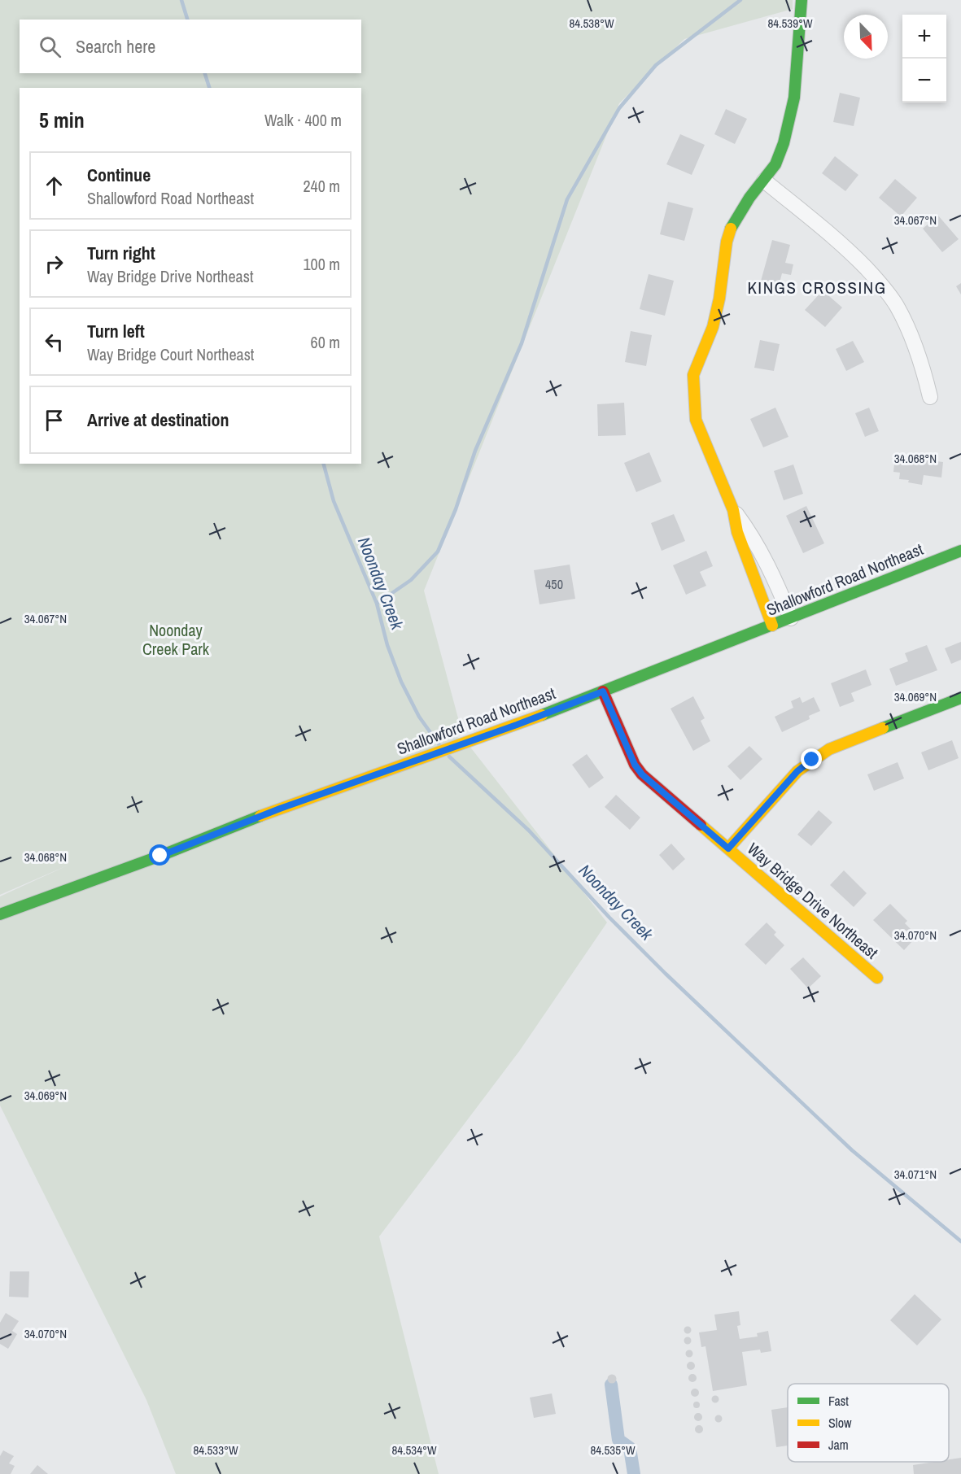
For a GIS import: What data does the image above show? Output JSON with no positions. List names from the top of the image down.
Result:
{
  "streets": {
    "street": ["Shallowford Road Northeast", "Way Bridge Drive Northeast"]
  },
  "crossings": [
    ["Shallowford Road Northeast", "Way Bridge Drive Northeast"]
  ],
  "districts": ["KINGS CROSSING"],
  "water": ["Noonday Creek"],
  "parks": ["Noonday Creek Park"],
  "house_numbers": ["450"],
  "legend": ["Fast", "Slow", "Jam"],
  "north": "bottom right",
  "page": {
    "map_buttons": ["+", "−"],
    "search": "Search here",
    "heading": ["5 min", "Walk · 400 m"],
    "list": [
      ["Continue", "Shallowford Road Northeast", "240 m"],
      ["Turn right", "Way Bridge Drive Northeast", "100 m"],
      ["Turn left", "Way Bridge Court Northeast", "60 m"],
      "Arrive at destination"
    ]
  },
  "coordinates": [
    "84.538°W",
    "84.539°W",
    "34.067°N",
    "34.068°N",
    "34.069°N",
    "34.070°N",
    "34.071°N",
    "84.533°W",
    "84.534°W",
    "84.535°W"
  ]
}
